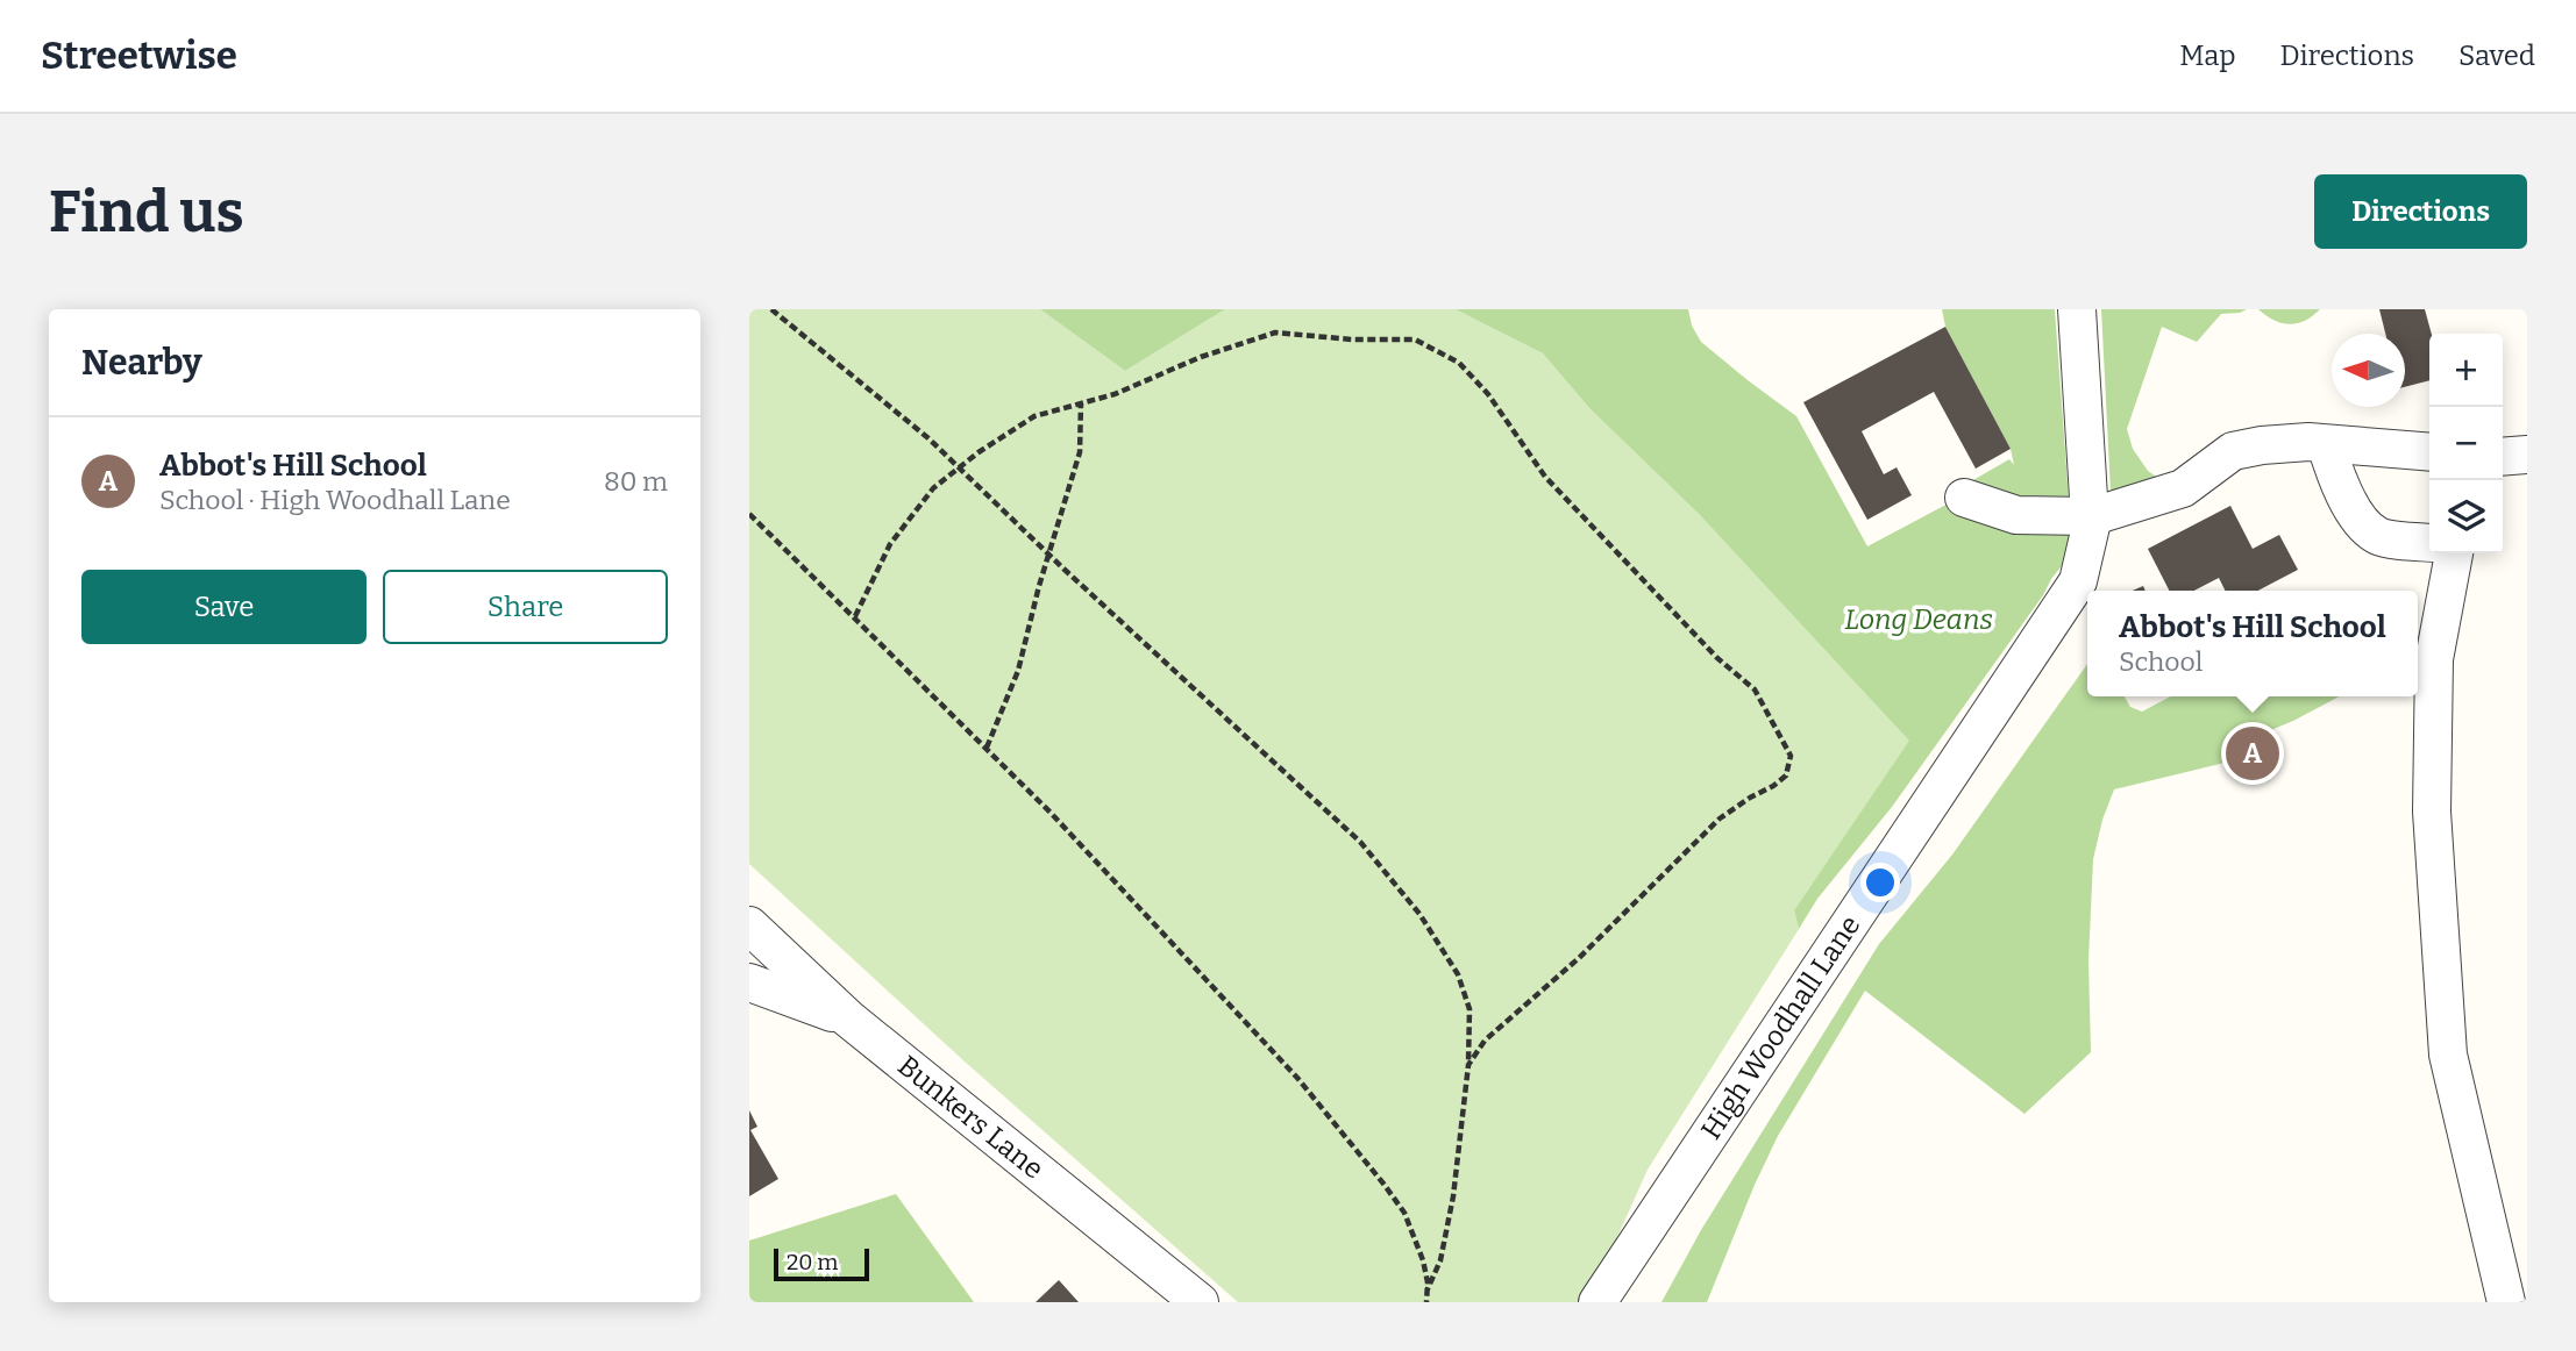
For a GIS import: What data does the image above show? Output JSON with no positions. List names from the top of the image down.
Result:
{
  "streets": {
    "street": ["High Woodhall Lane", "Bunkers Lane"]
  },
  "parks": ["Long Deans"],
  "scale_bar": "20 m",
  "north": "left",
  "page": {
    "header": "Streetwise",
    "nav": ["Map", "Directions", "Saved"],
    "buttons": [
      "Directions",
      ["Save", "Share"]
    ],
    "title": "Find us",
    "heading": "Nearby",
    "map_buttons": ["+", "−"],
    "list": [
      {
        "mark": "A",
        "name": "Abbot's Hill School",
        "note": "School · High Woodhall Lane",
        "value": "80 m"
      }
    ],
    "popup": ["Abbot's Hill School", "School"],
    "pins": "A",
    "scale": "20 m"
  }
}
